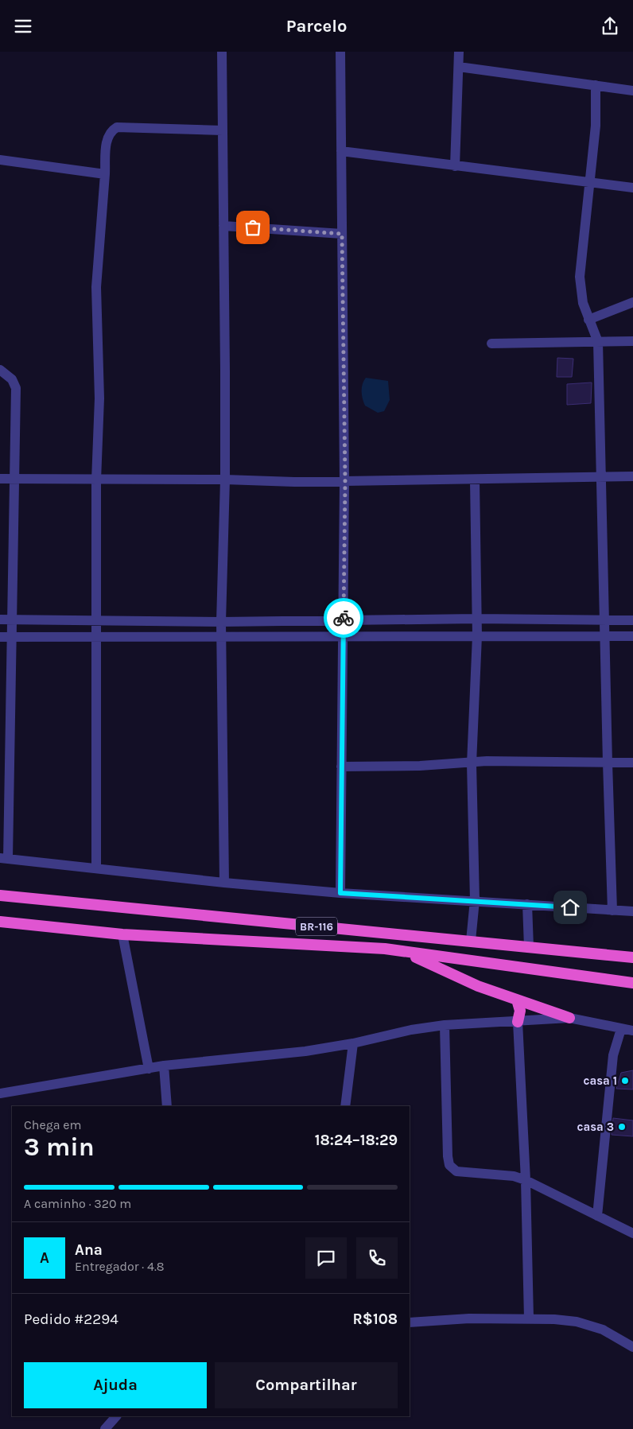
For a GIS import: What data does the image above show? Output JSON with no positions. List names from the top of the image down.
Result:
{
  "streets": {
    "highway": ["BR-116"]
  },
  "places": ["casa 1", "casa 3"],
  "page": {
    "header": "Parcelo",
    "heading": ["3 min", "Chega em", "18:24–18:29"],
    "panel": [
      "Ana",
      "Entregador · 4.8",
      "Pedido #2294",
      "R$108"
    ],
    "bar": "A caminho · 320 m",
    "round": "A",
    "buttons": ["Ajuda", "Compartilhar"]
  }
}
